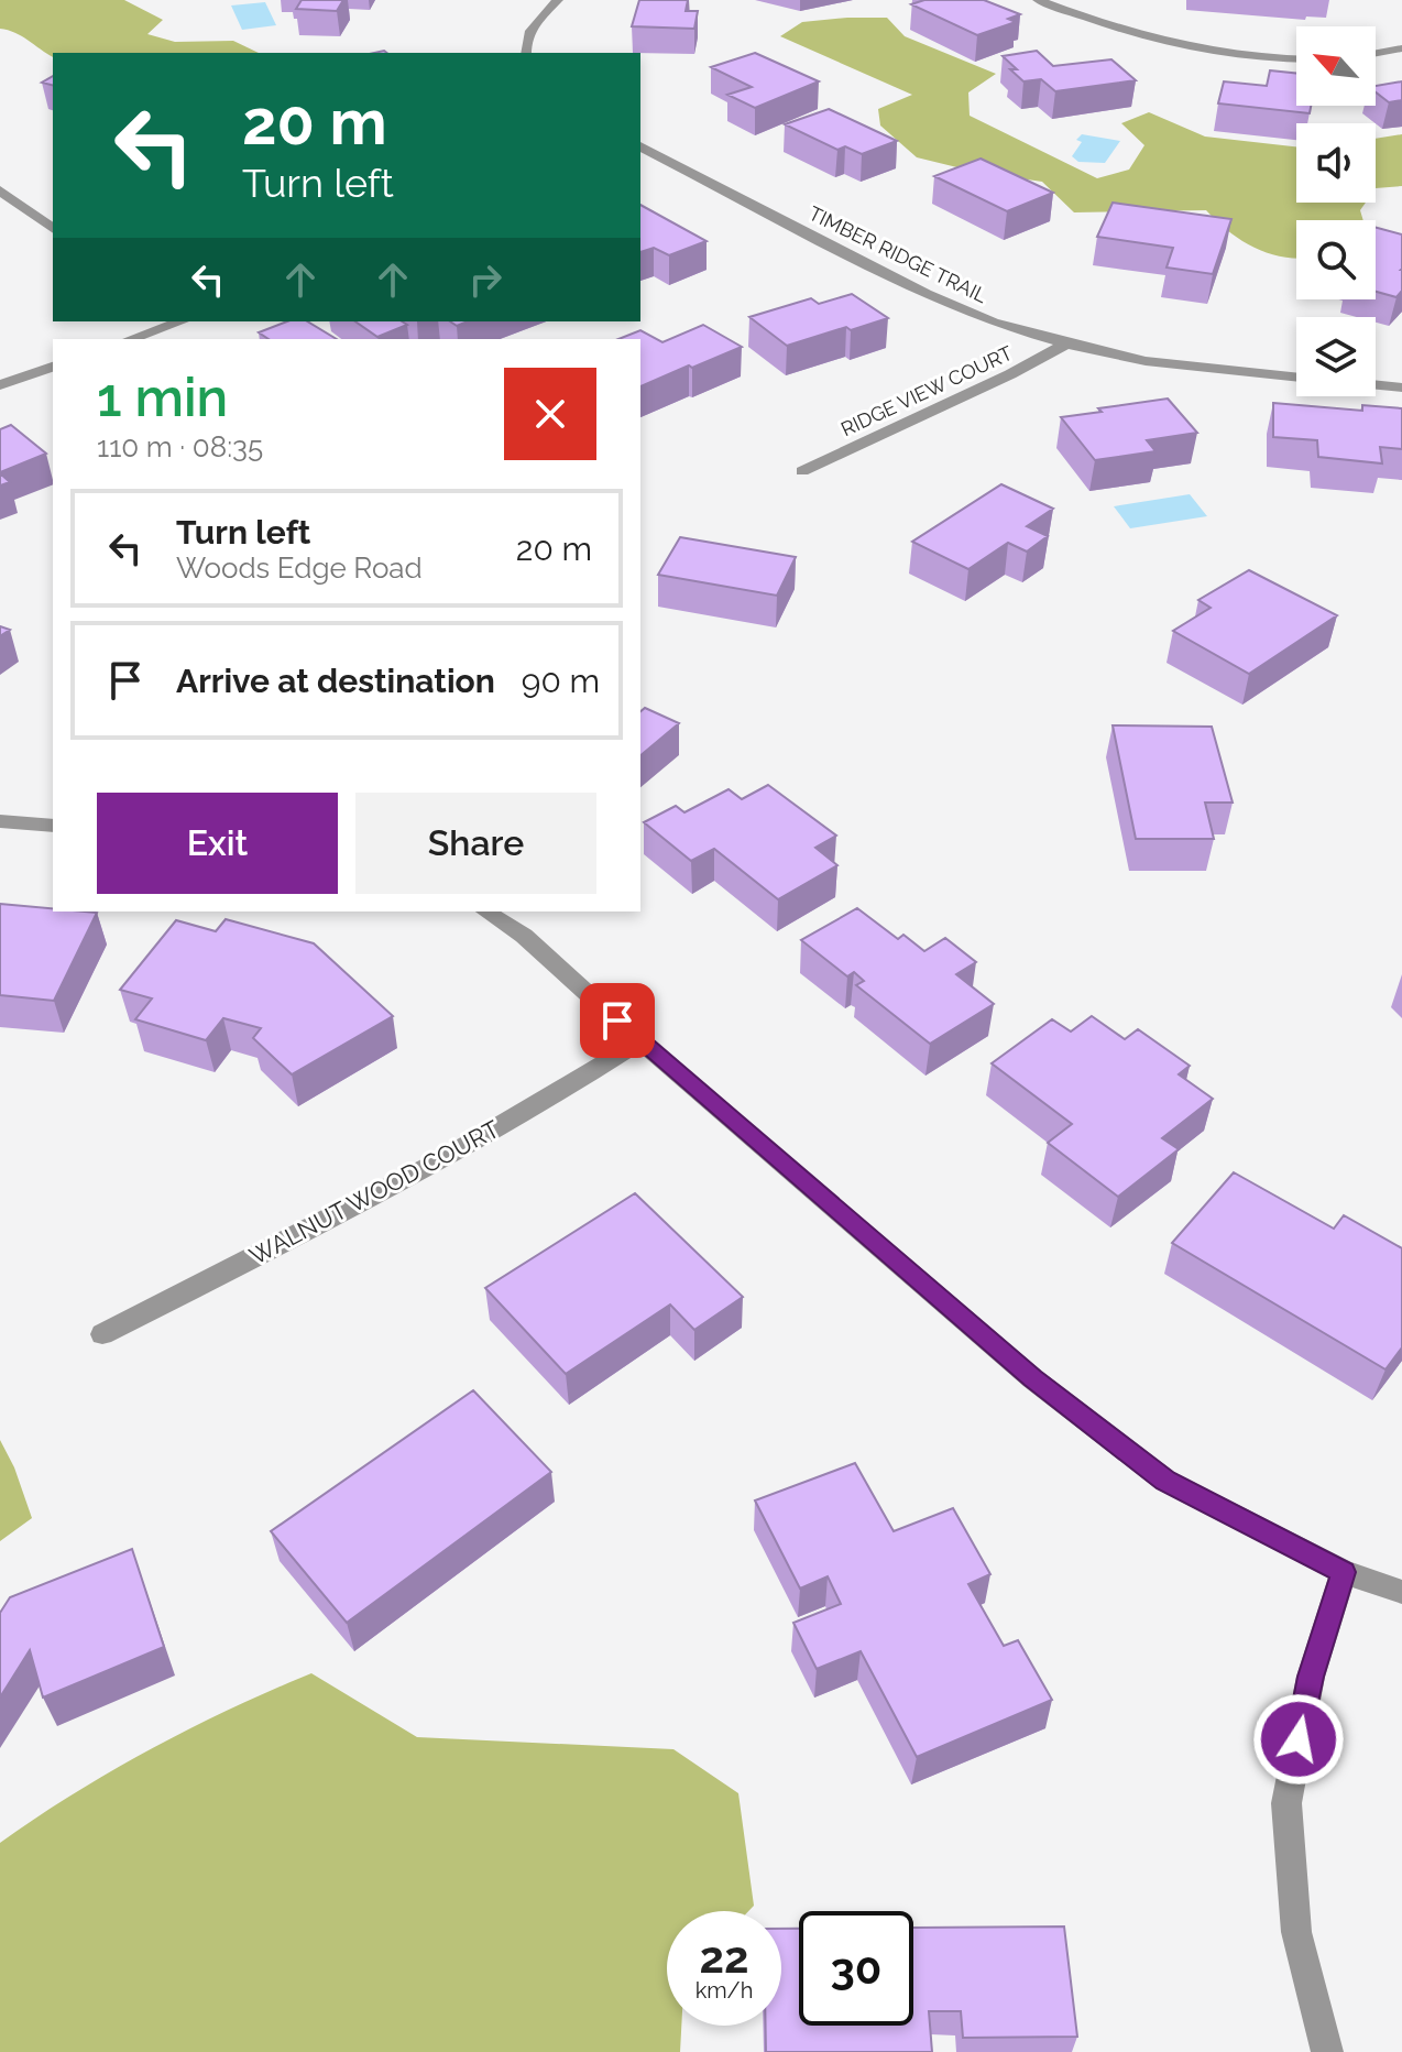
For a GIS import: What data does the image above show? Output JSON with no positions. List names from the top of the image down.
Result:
{
  "streets": {
    "street": ["TIMBER RIDGE TRAIL", "RIDGE VIEW COURT", "WALNUT WOOD COURT"]
  },
  "crossings": [
    ["TIMBER RIDGE TRAIL", "RIDGE VIEW COURT"]
  ],
  "north": "top left",
  "page": {
    "turn": ["20 m", "Turn left"],
    "heading": ["1 min", "110 m · 08:35"],
    "list": [
      {
        "name": "Turn left",
        "note": "Woods Edge Road",
        "value": "20 m"
      },
      {
        "name": "Arrive at destination",
        "value": "90 m"
      }
    ],
    "buttons": ["Exit", "Share"],
    "speed": "22 km/h",
    "limit": "30"
  }
}
